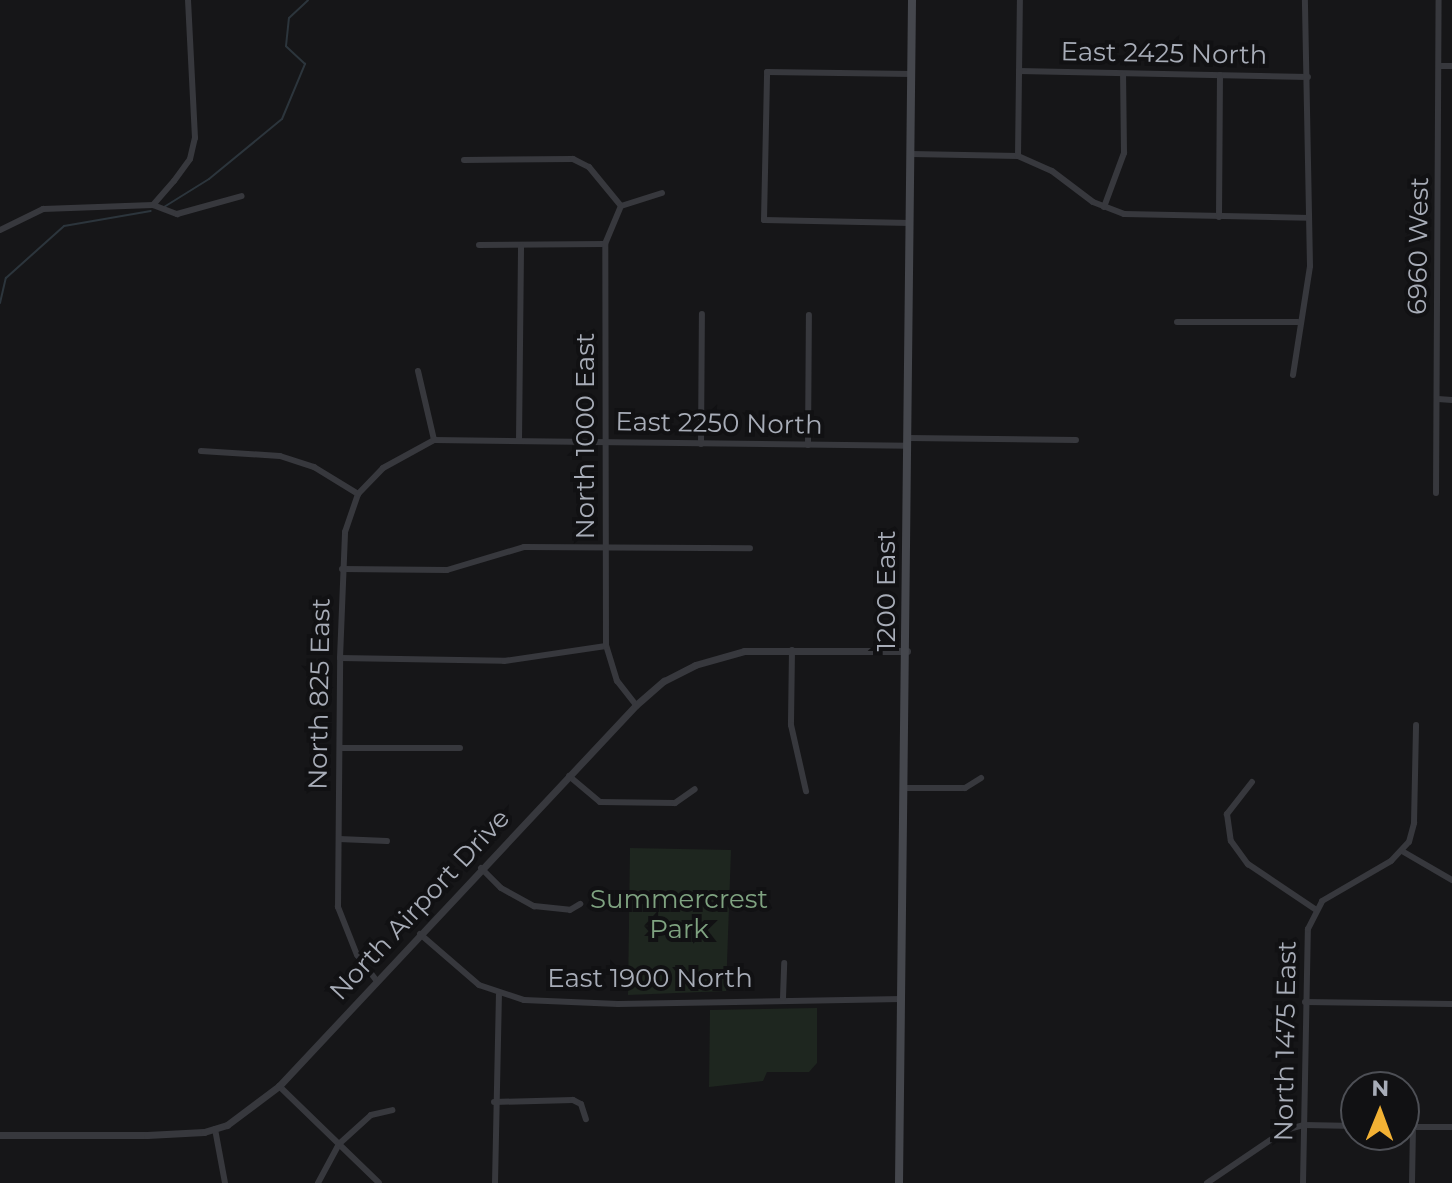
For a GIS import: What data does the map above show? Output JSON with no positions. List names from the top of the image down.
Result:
{
  "streets": {
    "main road": ["1200 East"],
    "street": [
      "East 2425 North",
      "6960 West",
      "East 2250 North",
      "North 1000 East",
      "North 825 East",
      "North Airport Drive",
      "East 1900 North",
      "North 1475 East"
    ]
  },
  "crossings": [
    ["East 2250 North", "North 1000 East"],
    ["East 2250 North", "1200 East"],
    ["East 2250 North", "North 825 East"],
    ["North 1000 East", "North Airport Drive"],
    ["1200 East", "North Airport Drive"],
    ["1200 East", "East 1900 North"],
    ["North 825 East", "North Airport Drive"],
    ["North Airport Drive", "East 1900 North"]
  ],
  "parks": ["Summercrest Park"],
  "north": "top"
}
